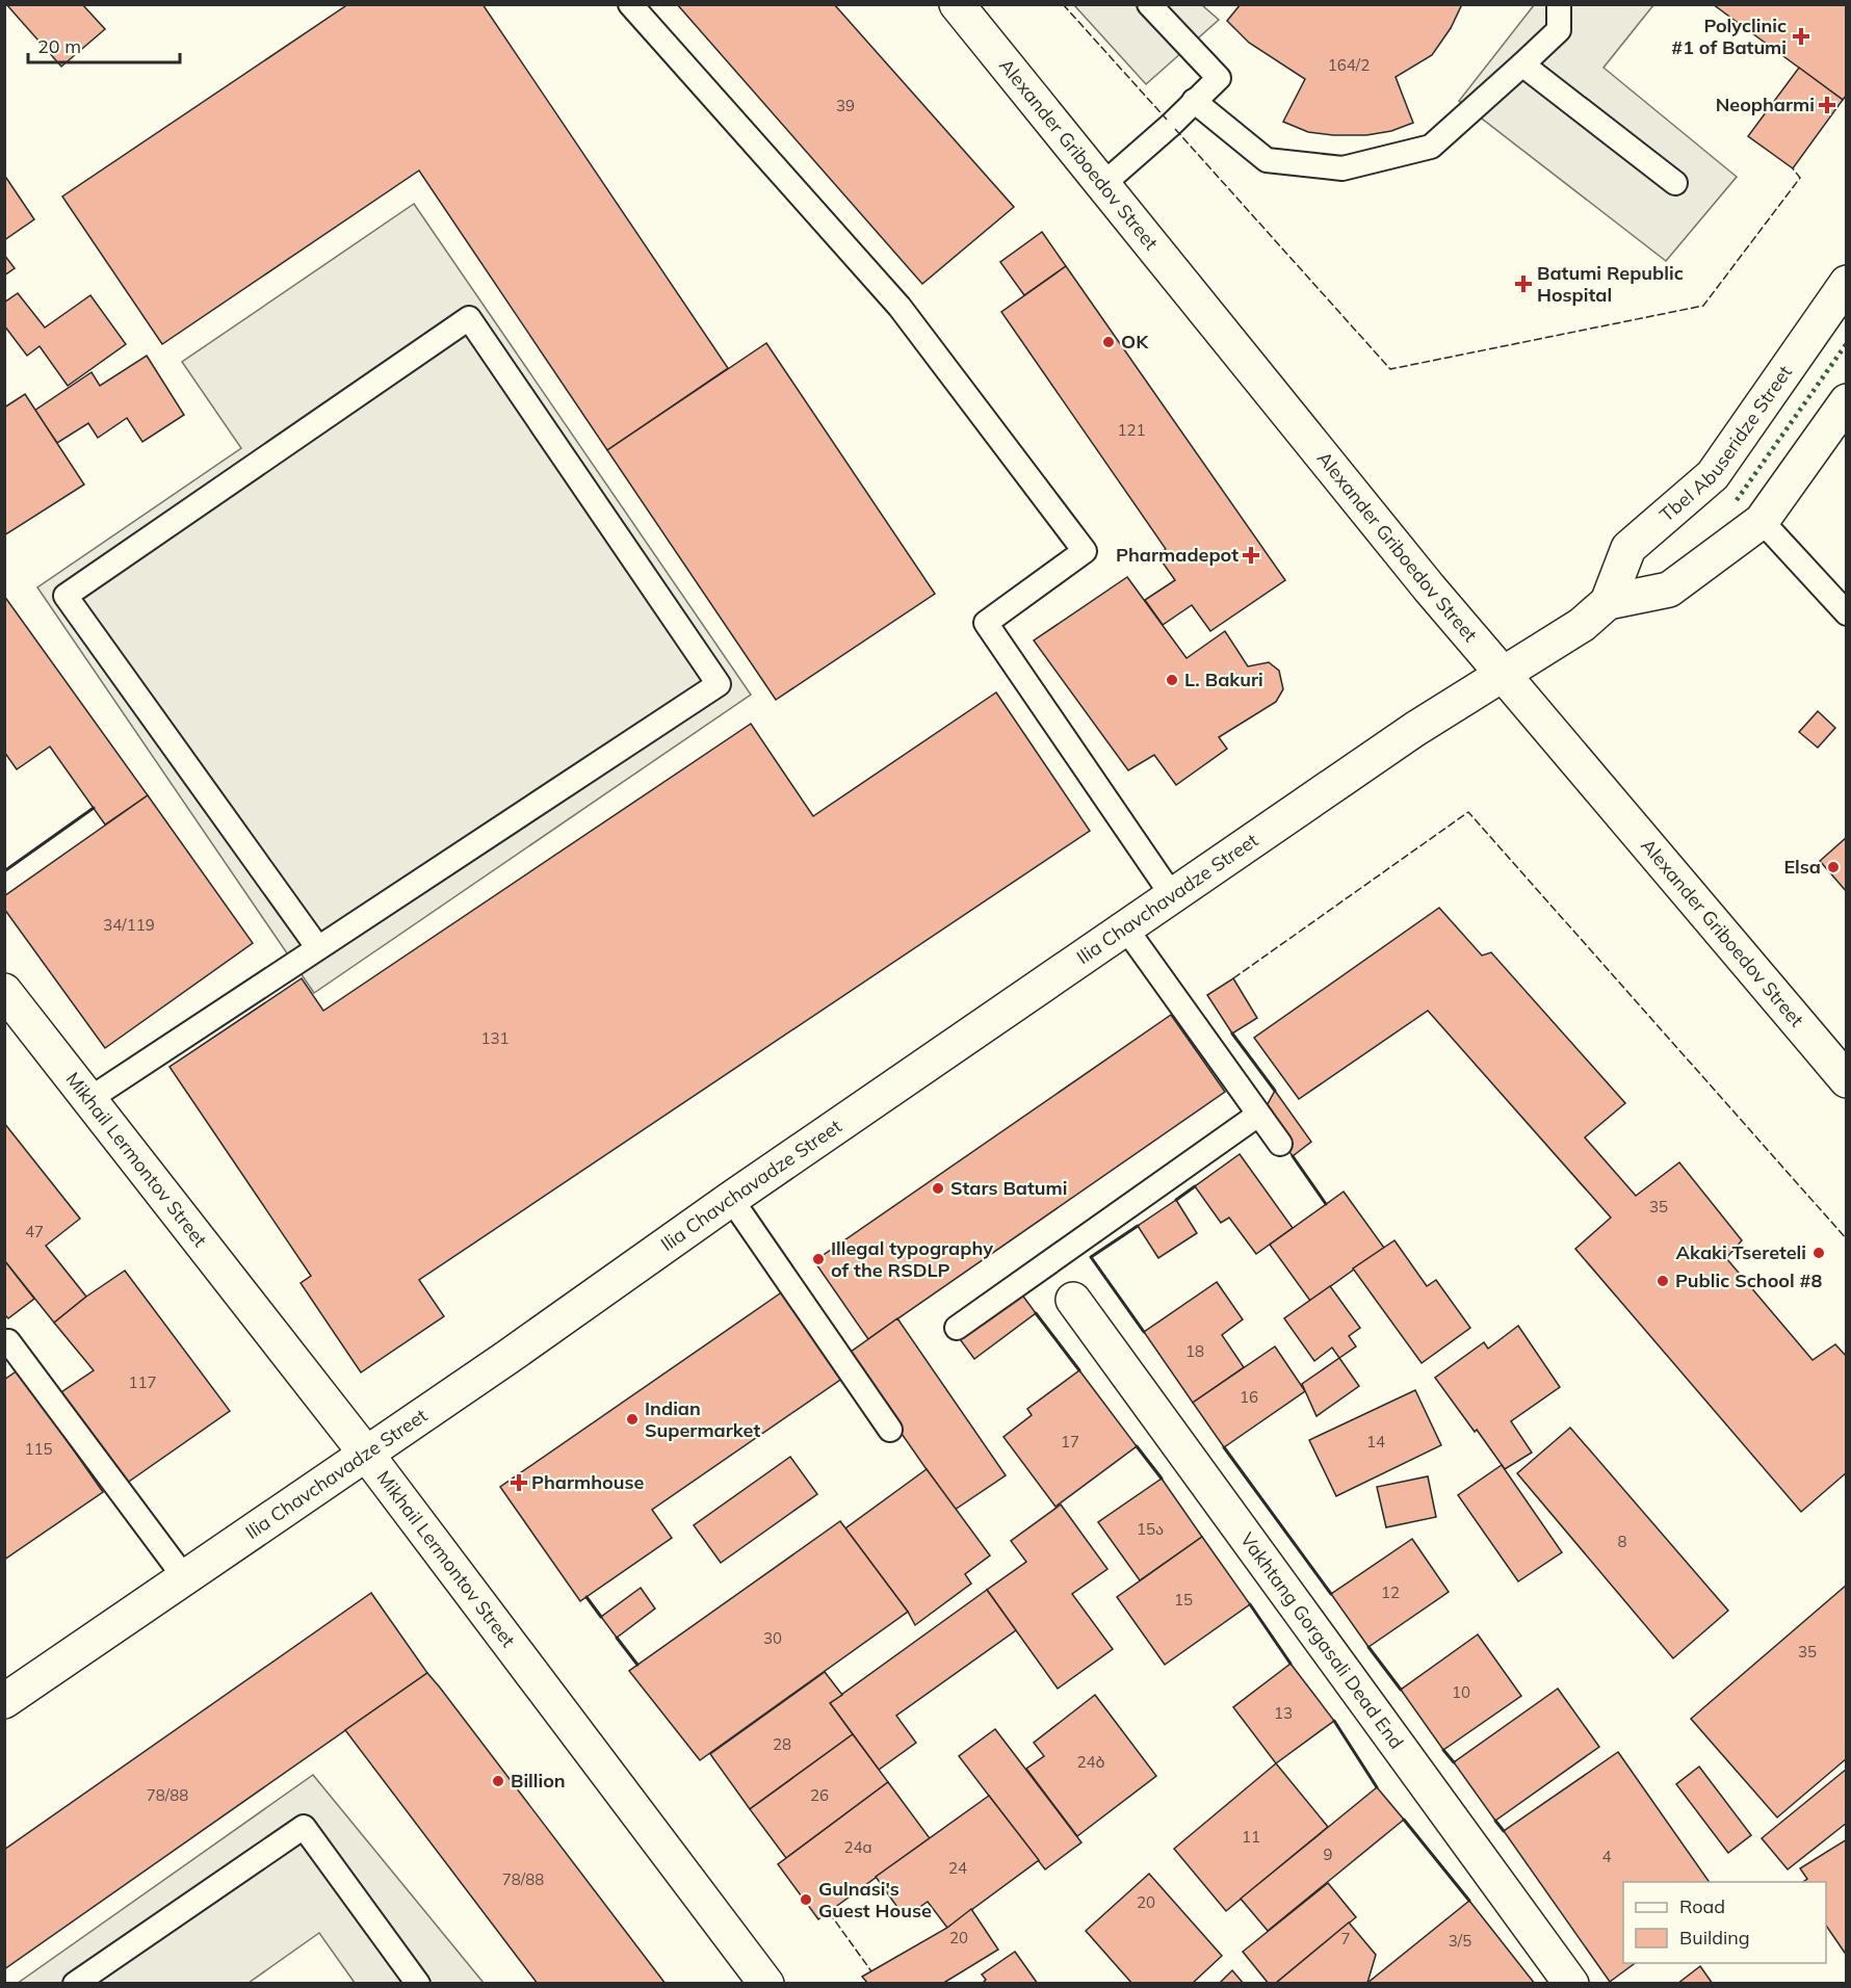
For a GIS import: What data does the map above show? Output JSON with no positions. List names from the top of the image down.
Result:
{
  "streets": {
    "street": [
      "Alexander Griboedov Street",
      "Tbel Abuseridze Street",
      "Ilia Chavchavadze Street",
      "Mikhail Lermontov Street",
      "Vakhtang Gorgasali Dead End"
    ]
  },
  "crossings": [
    ["Alexander Griboedov Street", "Tbel Abuseridze Street"],
    ["Alexander Griboedov Street", "Ilia Chavchavadze Street"],
    ["Tbel Abuseridze Street", "Ilia Chavchavadze Street"],
    ["Ilia Chavchavadze Street", "Mikhail Lermontov Street"]
  ],
  "places": {
    "health": [
      "Polyclinic #1 of Batumi",
      "Neopharmi",
      "Batumi Republic Hospital",
      "Pharmadepot",
      "Pharmhouse"
    ],
    "other": [
      "OK",
      "L. Bakuri",
      "Elsa",
      "Stars Batumi",
      "Akaki Tsereteli",
      "Illegal typography of the RSDLP",
      "Public School #8",
      "Indian Supermarket",
      "Billion",
      "Gulnasi's Guest House"
    ]
  },
  "house_numbers": [
    "164/2",
    "39",
    "121",
    "34/119",
    "131",
    "35",
    "47",
    "18",
    "117",
    "16",
    "17",
    "14",
    "115",
    "15ა",
    "8",
    "12",
    "15",
    "30",
    "35",
    "10",
    "13",
    "28",
    "24ბ",
    "78/88",
    "26",
    "11",
    "24a",
    "9",
    "4",
    "24",
    "78/88",
    "20",
    "20",
    "7",
    "3/5"
  ],
  "legend": ["Road", "Building"],
  "scale_bar": "20 m"
}
